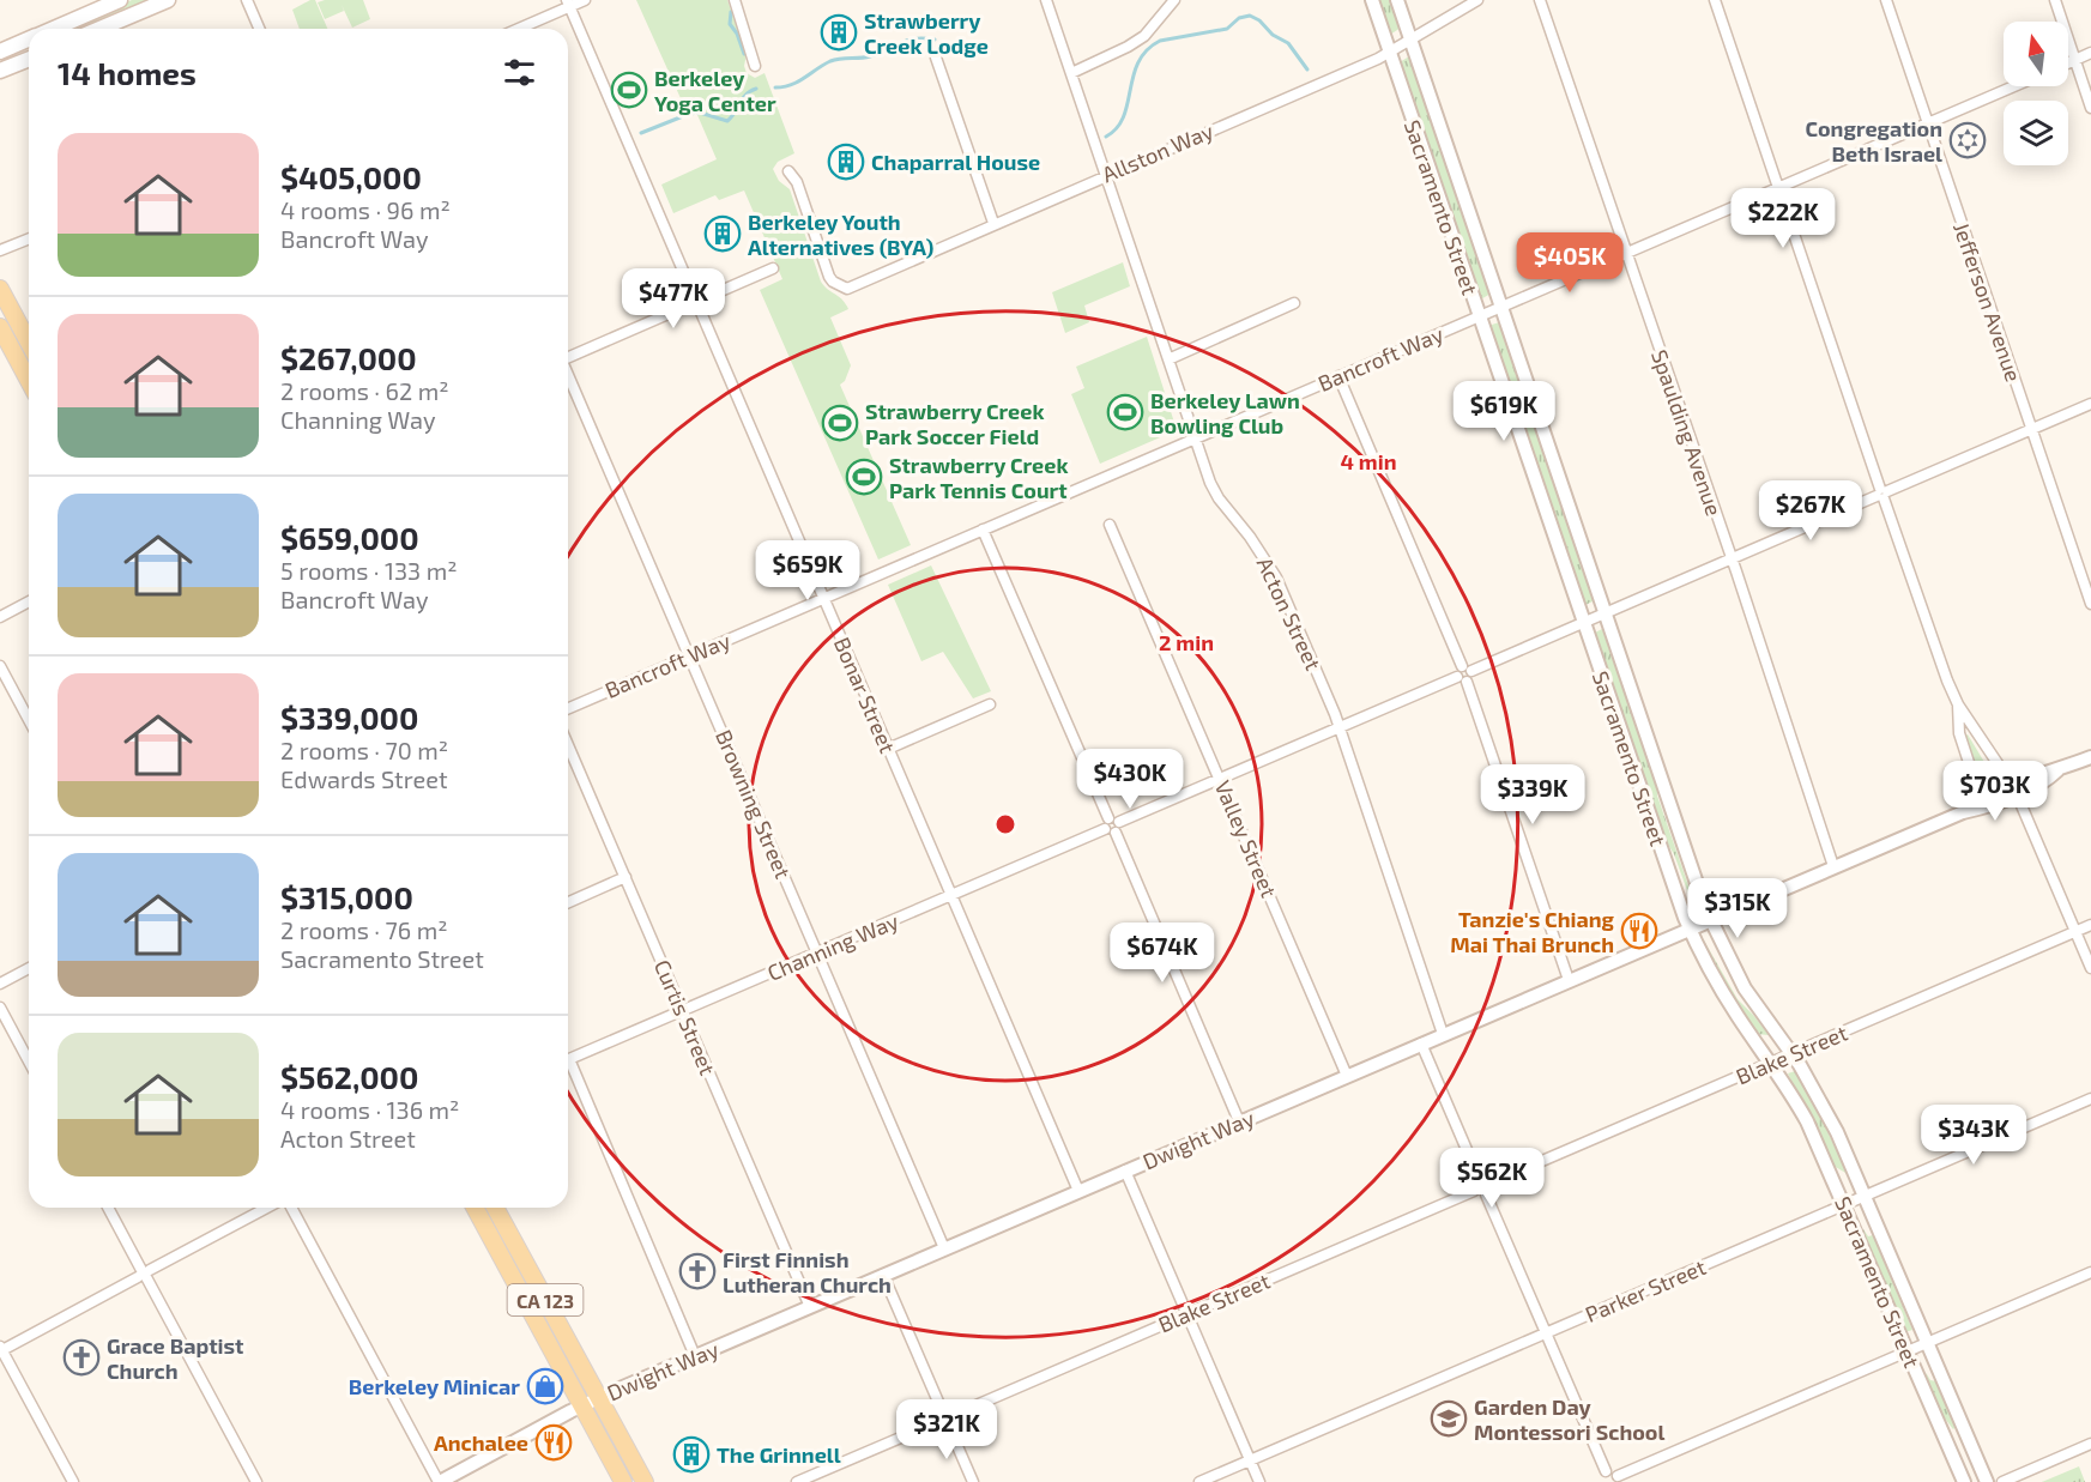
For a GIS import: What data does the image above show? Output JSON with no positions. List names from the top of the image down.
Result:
{
  "streets": {
    "main road": ["CA 123"],
    "street": [
      "Allston Way",
      "Sacramento Street",
      "Jefferson Avenue",
      "Bancroft Way",
      "Spaulding Avenue",
      "Acton Street",
      "Bonar Street",
      "Browning Street",
      "Valley Street",
      "Channing Way",
      "Curtis Street",
      "Blake Street",
      "Dwight Way",
      "Parker Street"
    ]
  },
  "crossings": [
    ["Allston Way", "Sacramento Street"],
    ["Allston Way", "Acton Street"],
    ["Sacramento Street", "Bancroft Way"],
    ["Sacramento Street", "Channing Way"],
    ["Sacramento Street", "Blake Street"],
    ["Sacramento Street", "Dwight Way"],
    ["Sacramento Street", "Parker Street"],
    ["Jefferson Avenue", "Bancroft Way"],
    ["Jefferson Avenue", "Channing Way"],
    ["Bancroft Way", "Spaulding Avenue"],
    ["Bancroft Way", "Acton Street"],
    ["Bancroft Way", "Bonar Street"],
    ["Bancroft Way", "Browning Street"],
    ["Spaulding Avenue", "Channing Way"],
    ["Spaulding Avenue", "Dwight Way"],
    ["Acton Street", "Channing Way"],
    ["Acton Street", "Dwight Way"],
    ["Bonar Street", "Channing Way"],
    ["Bonar Street", "Dwight Way"],
    ["Browning Street", "Channing Way"],
    ["Browning Street", "Dwight Way"],
    ["Valley Street", "Channing Way"],
    ["Valley Street", "Dwight Way"],
    ["Channing Way", "Curtis Street"],
    ["Curtis Street", "Dwight Way"],
    ["Dwight Way", "CA 123"]
  ],
  "places": {
    "building": [
      "Strawberry Creek Lodge",
      "Chaparral House",
      "Berkeley Youth Alternatives (BYA)",
      "The Grinnell"
    ],
    "sports": [
      "Berkeley Yoga Center",
      "Berkeley Lawn Bowling Club",
      "Strawberry Creek Park Soccer Field",
      "Strawberry Creek Park Tennis Court"
    ],
    "synagogue": ["Congregation Beth Israel"],
    "restaurant": ["Tanzie's Chiang Mai Thai Brunch", "Anchalee"],
    "church": ["First Finnish Lutheran Church", "Grace Baptist Church"],
    "shop": ["Berkeley Minicar"],
    "school or university": ["Garden Day Montessori School"]
  },
  "north": "top",
  "page": {
    "heading": "14 homes",
    "list": [
      {
        "name": "$405,000",
        "note": "4 rooms · 96 m² · Bancroft Way"
      },
      {
        "name": "$267,000",
        "note": "2 rooms · 62 m² · Channing Way"
      },
      {
        "name": "$659,000",
        "note": "5 rooms · 133 m² · Bancroft Way"
      },
      {
        "name": "$339,000",
        "note": "2 rooms · 70 m² · Edwards Street"
      },
      {
        "name": "$315,000",
        "note": "2 rooms · 76 m² · Sacramento Street"
      },
      {
        "name": "$562,000",
        "note": "4 rooms · 136 m² · Acton Street"
      }
    ],
    "price": [
      "$222K",
      "$405K",
      "$477K",
      "$619K",
      "$267K",
      "$659K",
      "$430K",
      "$703K",
      "$339K",
      "$315K",
      "$674K",
      "$343K",
      "$562K",
      "$321K"
    ]
  },
  "rings": ["4 min", "2 min"]
}
